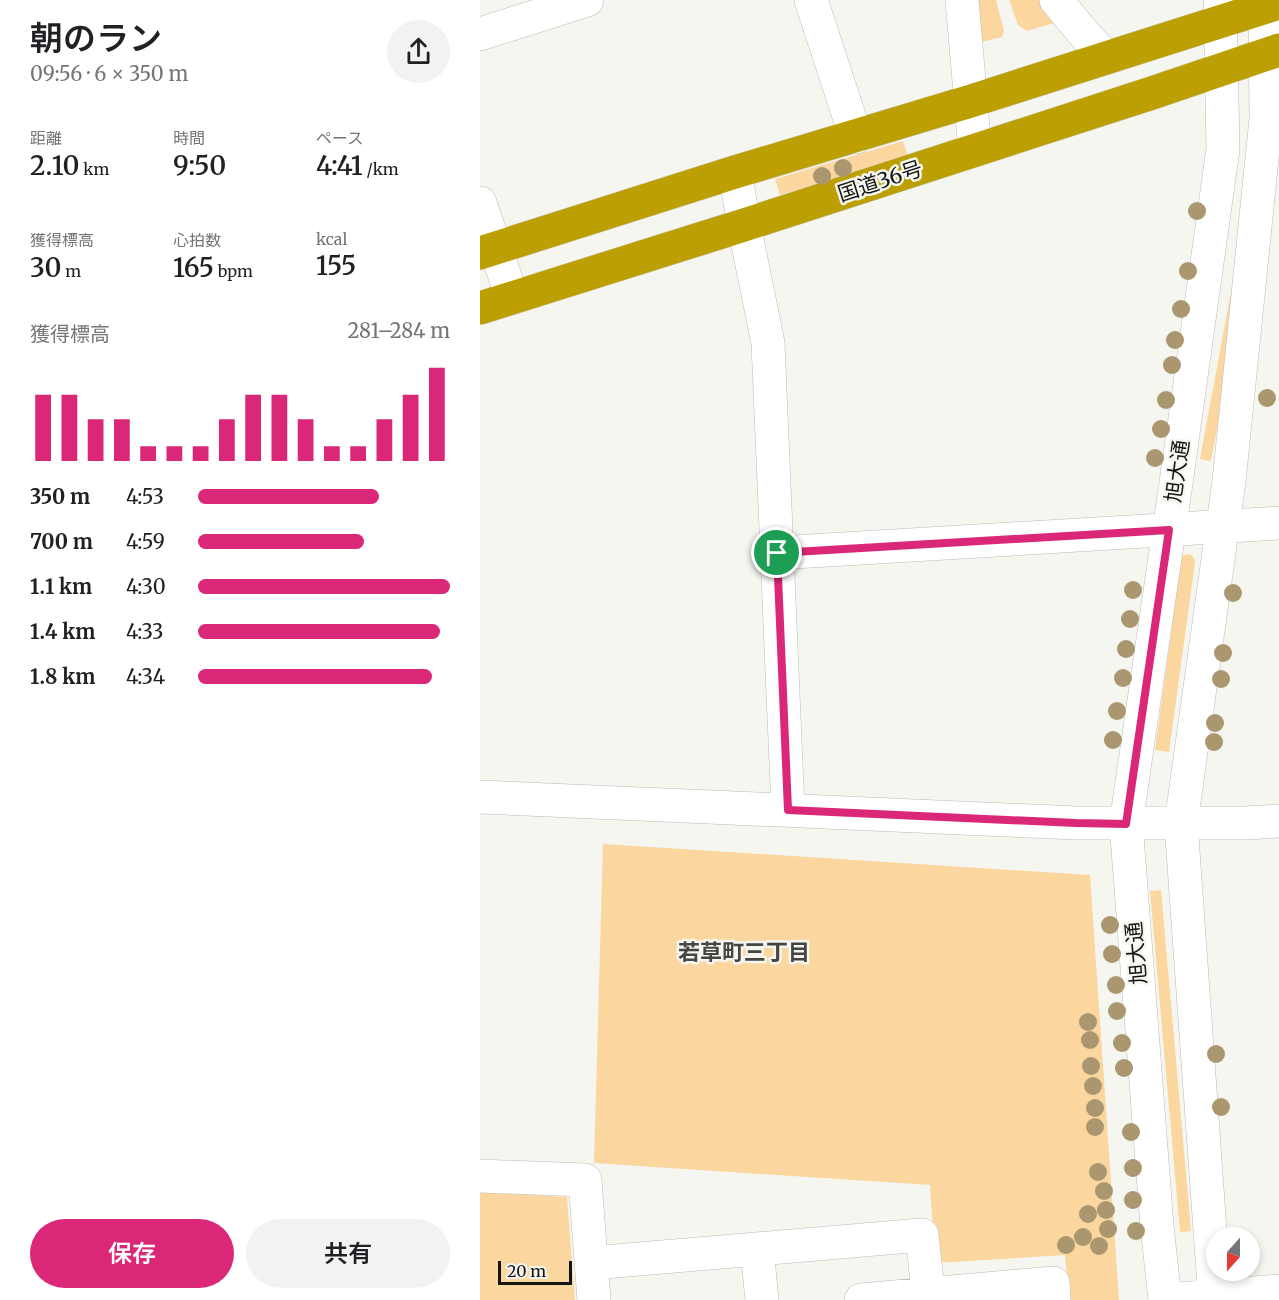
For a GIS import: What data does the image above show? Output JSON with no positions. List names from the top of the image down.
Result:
{
  "streets": {
    "highway": ["国道36号"],
    "street": ["旭大通"]
  },
  "crossings": [
    ["国道36号", "旭大通"]
  ],
  "districts": ["若草町三丁目"],
  "scale_bar": "20 m",
  "north": "bottom",
  "page": {
    "heading": ["朝のラン", "09:56 · 6 × 350 m"],
    "stats": [
      ["距離", "2.10 km"],
      ["時間", "9:50"],
      ["ペース", "4:41 /km"],
      ["獲得標高", "30 m"],
      ["心拍数", "165 bpm"],
      ["kcal", "155"]
    ],
    "chart": ["獲得標高", "281–284 m"],
    "list": [
      {
        "name": "350 m",
        "note": "4:53"
      },
      {
        "name": "700 m",
        "note": "4:59"
      },
      {
        "name": "1.1 km",
        "note": "4:30"
      },
      {
        "name": "1.4 km",
        "note": "4:33"
      },
      {
        "name": "1.8 km",
        "note": "4:34"
      }
    ],
    "buttons": ["保存", "共有"],
    "scale": "20 m"
  }
}
